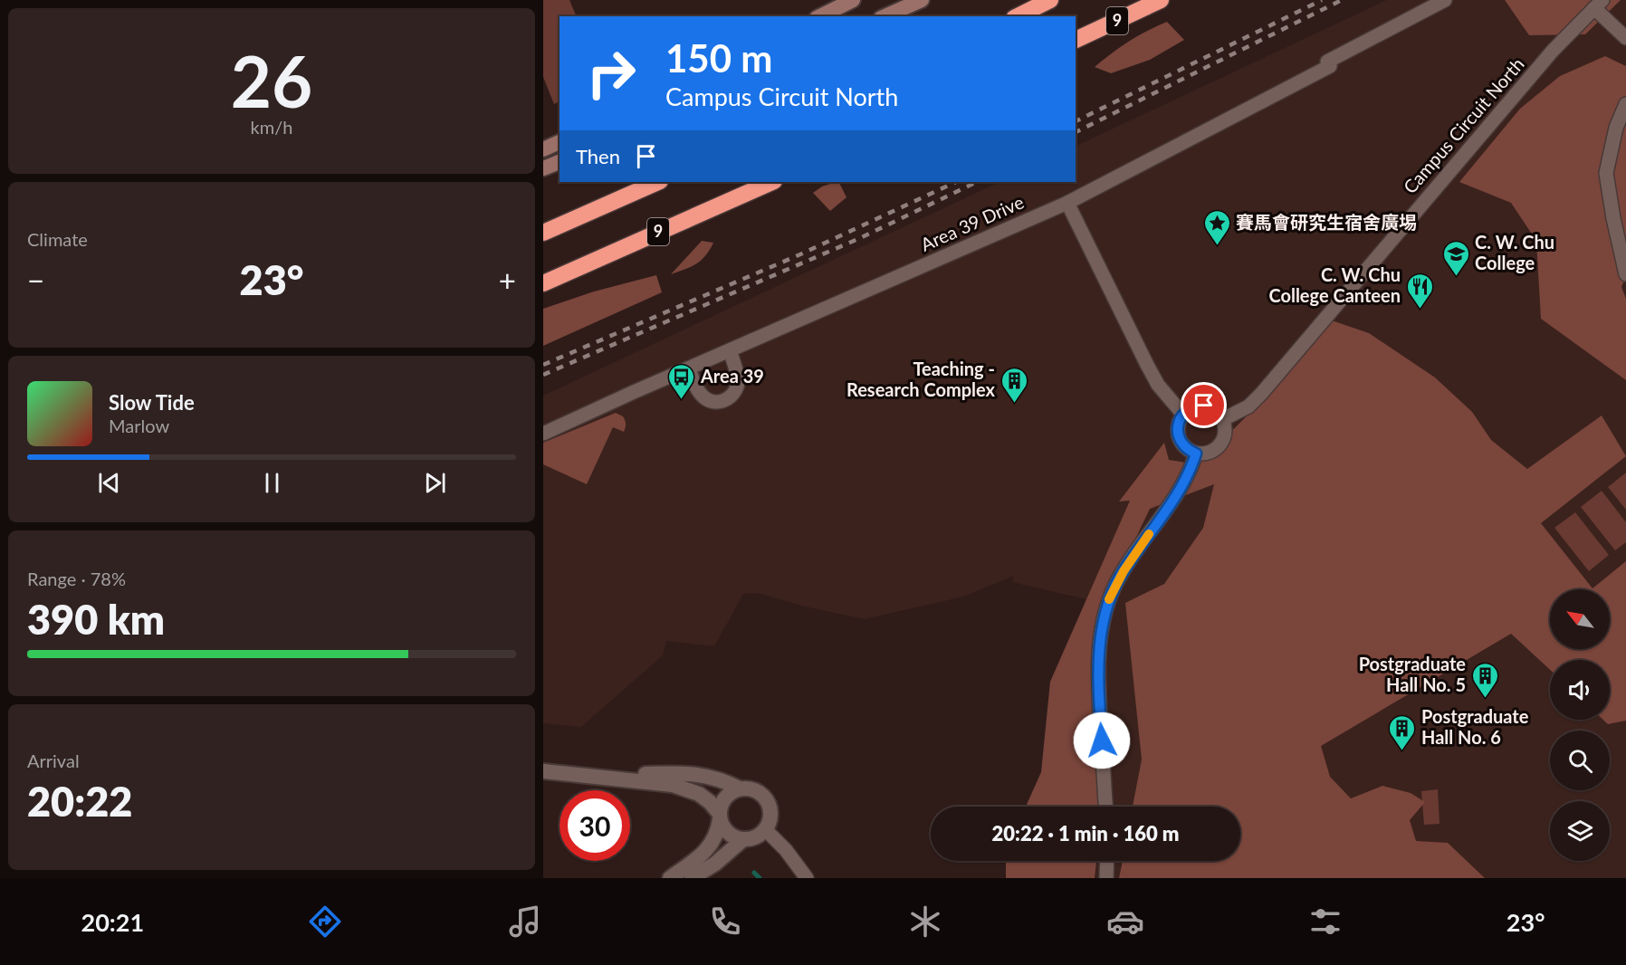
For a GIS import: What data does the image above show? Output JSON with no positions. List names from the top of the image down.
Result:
{
  "streets": {
    "highway": ["9"],
    "street": ["Campus Circuit North", "Area 39 Drive"]
  },
  "places": {
    "place": ["賽馬會研究生宿舍廣埸"],
    "school or university": ["C. W. Chu College"],
    "restaurant": ["C. W. Chu College Canteen"],
    "bus stop": ["Area 39"],
    "building": ["Teaching - Research Complex", "Postgraduate Hall No. 5", "Postgraduate Hall No. 6"]
  },
  "north": "top left",
  "page": {
    "tile": [
      ["26", "km/h"],
      "Climate",
      ["Range · 78%", "390 km"],
      ["Arrival", "20:22"]
    ],
    "turn": ["150 m", "Campus Circuit North"],
    "then": "Then",
    "heat": ["−", "23°", "+"],
    "song": ["Slow Tide", "Marlow"],
    "limit": "30",
    "trip": "20:22 · 1 min · 160 m",
    "tabs": ["20:21", "23°"]
  }
}
